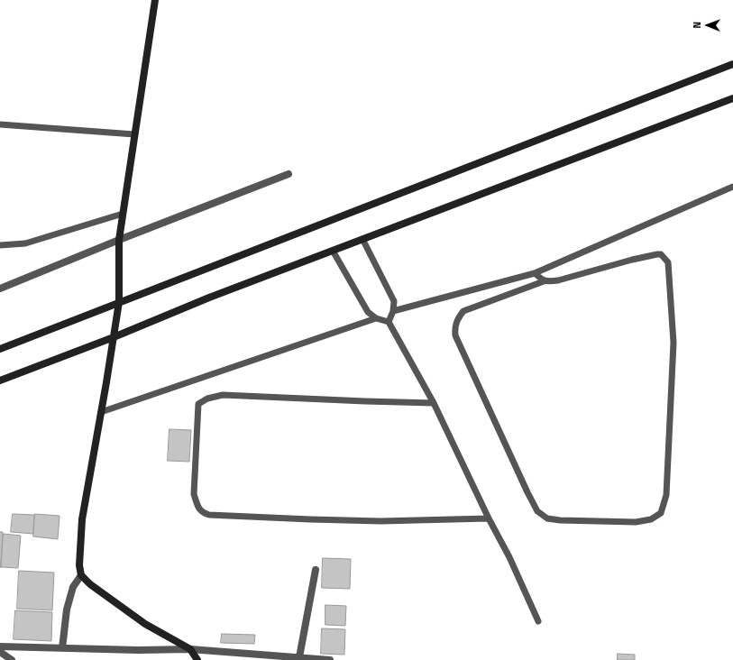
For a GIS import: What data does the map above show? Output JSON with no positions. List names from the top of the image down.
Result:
{
  "north": "left"
}
